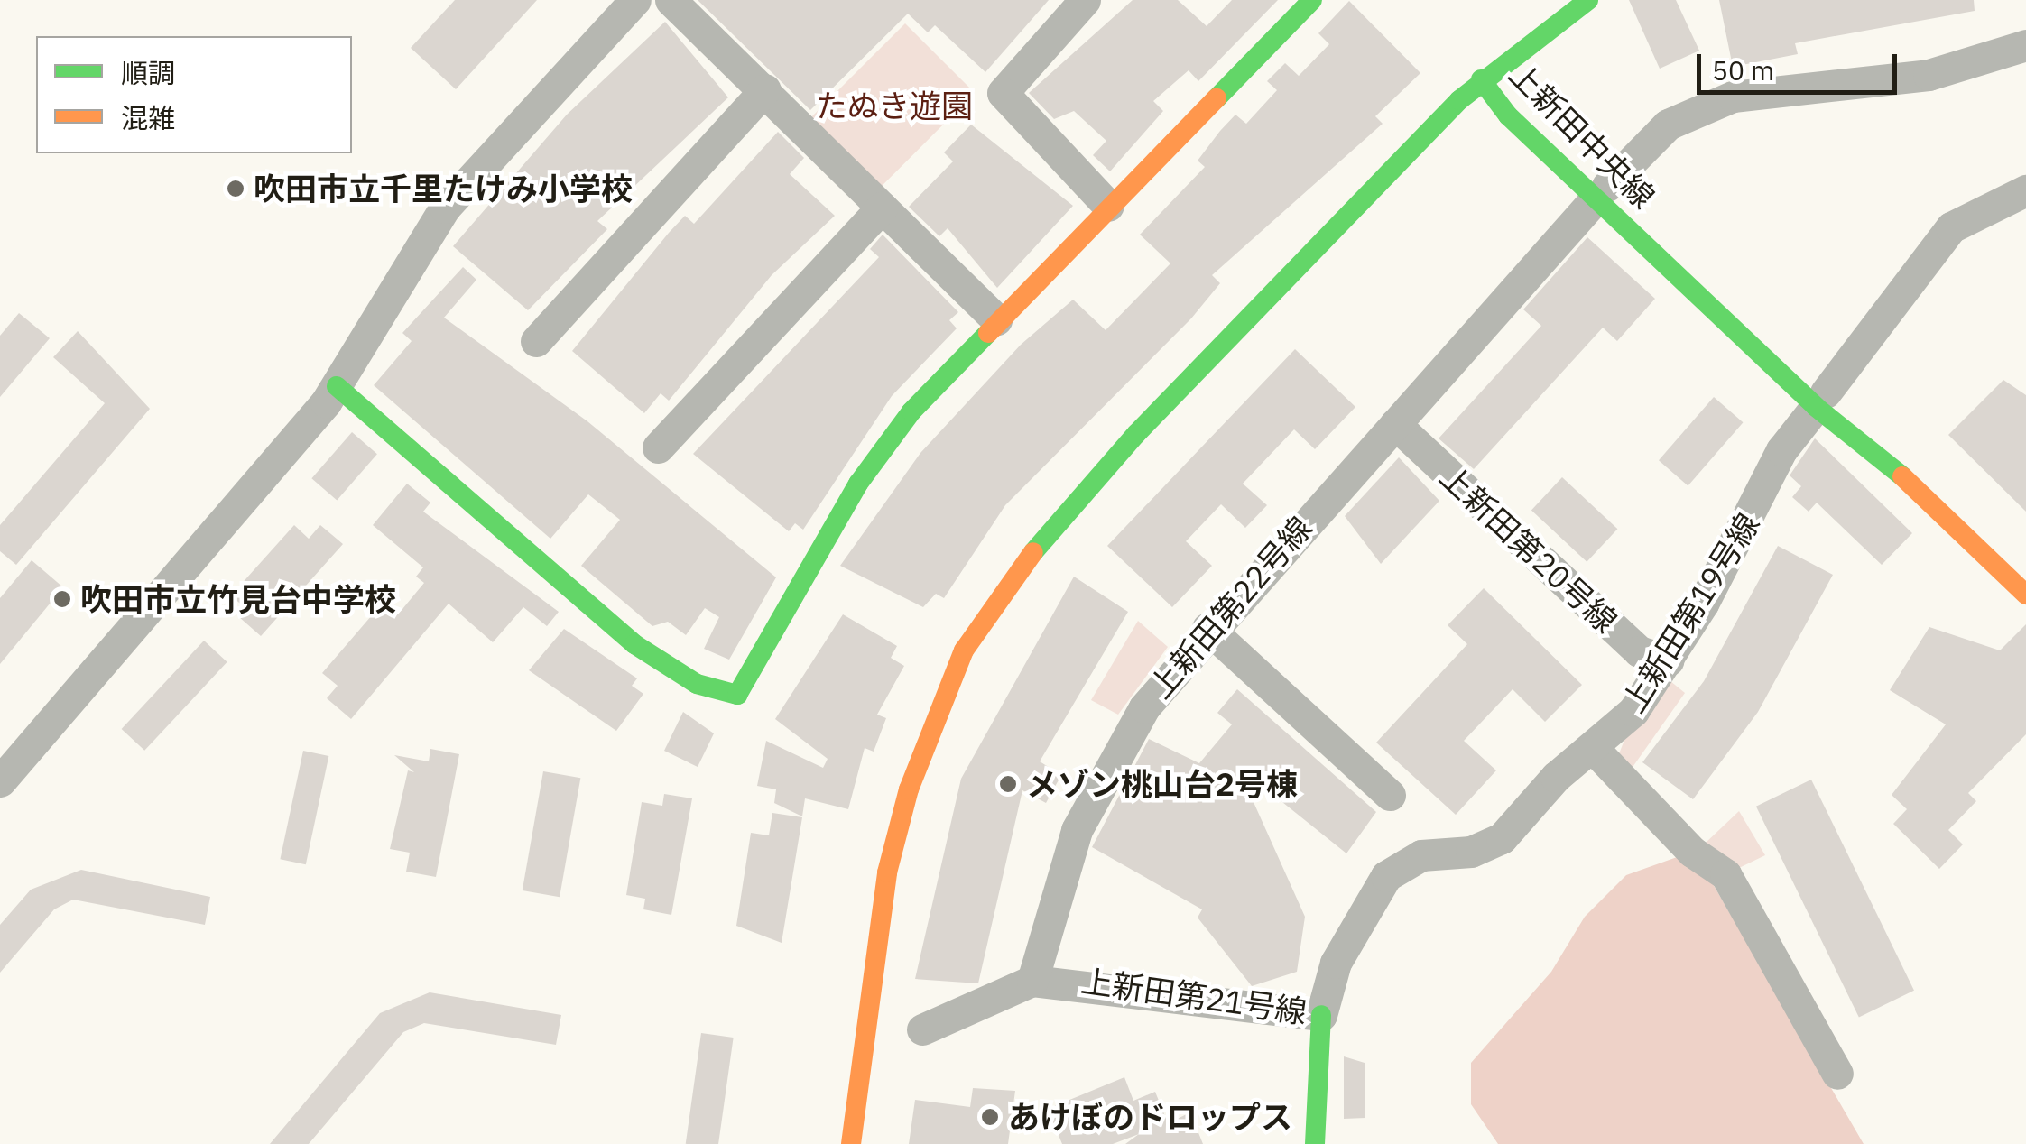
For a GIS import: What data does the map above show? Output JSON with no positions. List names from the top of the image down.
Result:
{
  "streets": {
    "street": [
      "上新田中央線",
      "上新田第20号線",
      "上新田第22号線",
      "上新田第19号線",
      "上新田第21号線"
    ]
  },
  "crossings": [
    ["上新田中央線", "上新田第22号線"],
    ["上新田中央線", "上新田第19号線"],
    ["上新田第20号線", "上新田第22号線"],
    ["上新田第20号線", "上新田第19号線"],
    ["上新田第22号線", "上新田第21号線"],
    ["上新田第19号線", "上新田第21号線"]
  ],
  "parks": ["たぬき遊園"],
  "places": [
    "吹田市立千里たけみ小学校",
    "吹田市立竹見台中学校",
    "メゾン桃山台2号棟",
    "あけぼのドロップス"
  ],
  "legend": ["順調", "混雑"],
  "scale_bar": "50 m"
}
